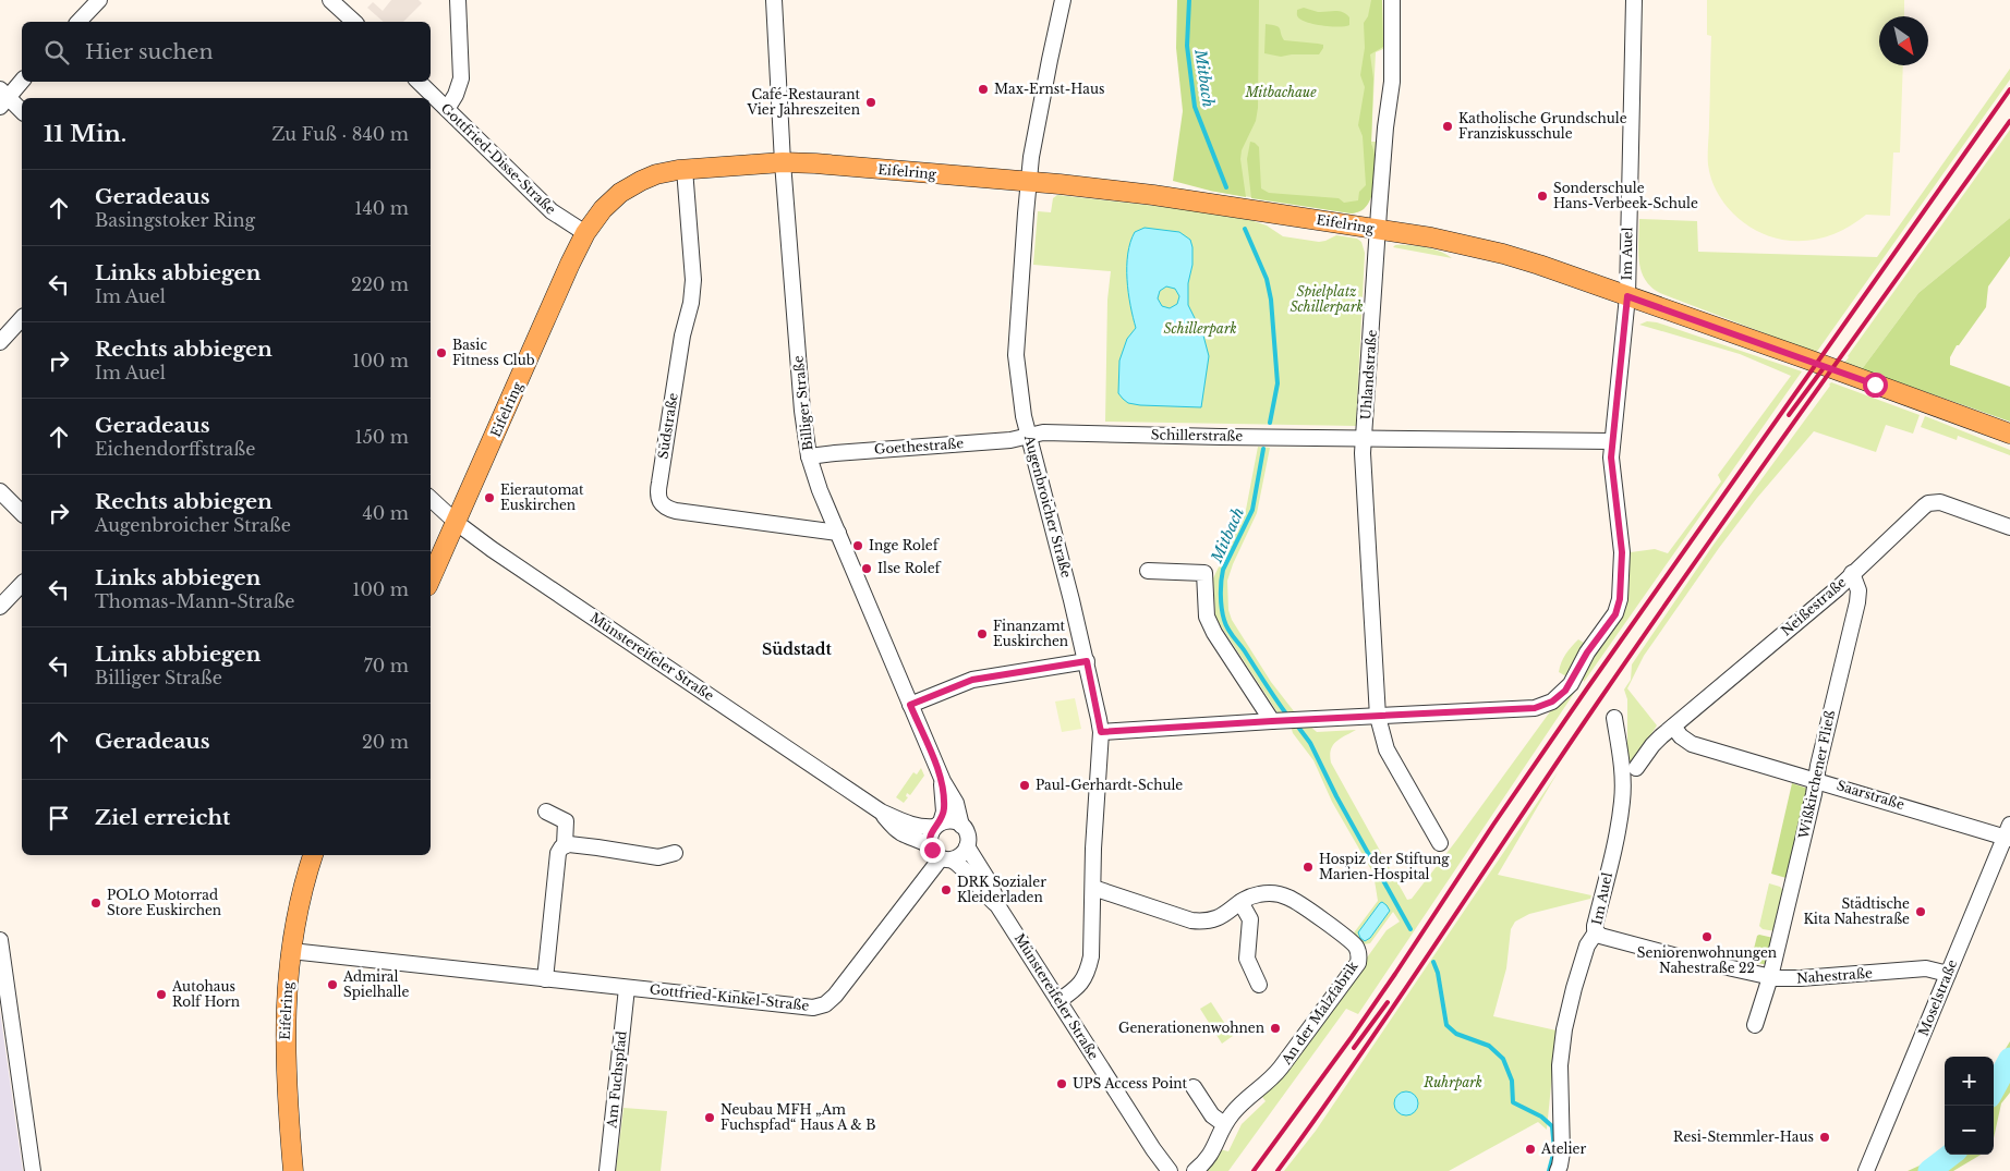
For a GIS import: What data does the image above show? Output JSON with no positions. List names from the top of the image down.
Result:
{
  "streets": {
    "main road": ["Eifelring"],
    "street": [
      "Gottfried-Disse-Straße",
      "Im Auel",
      "Uhlandstraße",
      "Billiger Straße",
      "Südstraße",
      "Schillerstraße",
      "Goethestraße",
      "Augenbroicher Straße",
      "Neißestraße",
      "Münstereifeler Straße",
      "Wißkirchener Fließ",
      "Saarstraße",
      "Nahestraße",
      "Gottfried-Kinkel-Straße",
      "Moselstraße",
      "An der Malzfabrik",
      "Am Fuchspfad"
    ]
  },
  "crossings": [
    ["Gottfried-Disse-Straße", "Eifelring"],
    ["Eifelring", "Im Auel"],
    ["Eifelring", "Uhlandstraße"],
    ["Eifelring", "Billiger Straße"],
    ["Eifelring", "Südstraße"],
    ["Eifelring", "Augenbroicher Straße"],
    ["Eifelring", "Münstereifeler Straße"],
    ["Eifelring", "Gottfried-Kinkel-Straße"],
    ["Im Auel", "Uhlandstraße"],
    ["Im Auel", "Augenbroicher Straße"],
    ["Im Auel", "Wißkirchener Fließ"],
    ["Im Auel", "Nahestraße"],
    ["Uhlandstraße", "Schillerstraße"],
    ["Billiger Straße", "Südstraße"],
    ["Billiger Straße", "Goethestraße"],
    ["Billiger Straße", "Münstereifeler Straße"],
    ["Billiger Straße", "Gottfried-Kinkel-Straße"],
    ["Schillerstraße", "Goethestraße"],
    ["Schillerstraße", "Augenbroicher Straße"],
    ["Goethestraße", "Augenbroicher Straße"],
    ["Augenbroicher Straße", "Münstereifeler Straße"],
    ["Augenbroicher Straße", "An der Malzfabrik"],
    ["Neißestraße", "Wißkirchener Fließ"],
    ["Neißestraße", "Saarstraße"],
    ["Münstereifeler Straße", "Gottfried-Kinkel-Straße"],
    ["Wißkirchener Fließ", "Saarstraße"],
    ["Wißkirchener Fließ", "Nahestraße"],
    ["Saarstraße", "Moselstraße"],
    ["Nahestraße", "Moselstraße"],
    ["Gottfried-Kinkel-Straße", "Am Fuchspfad"]
  ],
  "districts": ["Südstadt"],
  "water": ["Mitbach"],
  "parks": [
    "Mitbachaue",
    "Spielplatz Schillerpark",
    "Schillerpark",
    "Ruhrpark"
  ],
  "places": [
    "Max-Ernst-Haus",
    "Café-Restaurant Vier Jahreszeiten",
    "Katholische Grundschule Franziskusschule",
    "Sonderschule Hans-Verbeek-Schule",
    "Basic Fitness Club",
    "Eierautomat Euskirchen",
    "Inge Rolef",
    "Ilse Rolef",
    "Finanzamt Euskirchen",
    "Paul-Gerhardt-Schule",
    "Hospiz der Stiftung Marien-Hospital",
    "DRK Sozialer Kleiderladen",
    "POLO Motorrad Store Euskirchen",
    "Städtische Kita Nahestraße",
    "Seniorenwohnungen Nahestraße 22",
    "Admiral Spielhalle",
    "Autohaus Rolf Horn",
    "Generationenwohnen",
    "UPS Access Point",
    "Neubau MFH „Am Fuchspfad“ Haus A & B",
    "Resi-Stemmler-Haus",
    "Atelier"
  ],
  "north": "bottom right",
  "page": {
    "search": "Hier suchen",
    "heading": ["11 Min.", "Zu Fuß · 840 m"],
    "list": [
      ["Geradeaus", "Basingstoker Ring", "140 m"],
      ["Links abbiegen", "Im Auel", "220 m"],
      ["Rechts abbiegen", "Im Auel", "100 m"],
      ["Geradeaus", "Eichendorffstraße", "150 m"],
      ["Rechts abbiegen", "Augenbroicher Straße", "40 m"],
      ["Links abbiegen", "Thomas-Mann-Straße", "100 m"],
      ["Links abbiegen", "Billiger Straße", "70 m"],
      ["Geradeaus", "20 m"],
      "Ziel erreicht"
    ],
    "map_buttons": ["+", "−"]
  }
}
